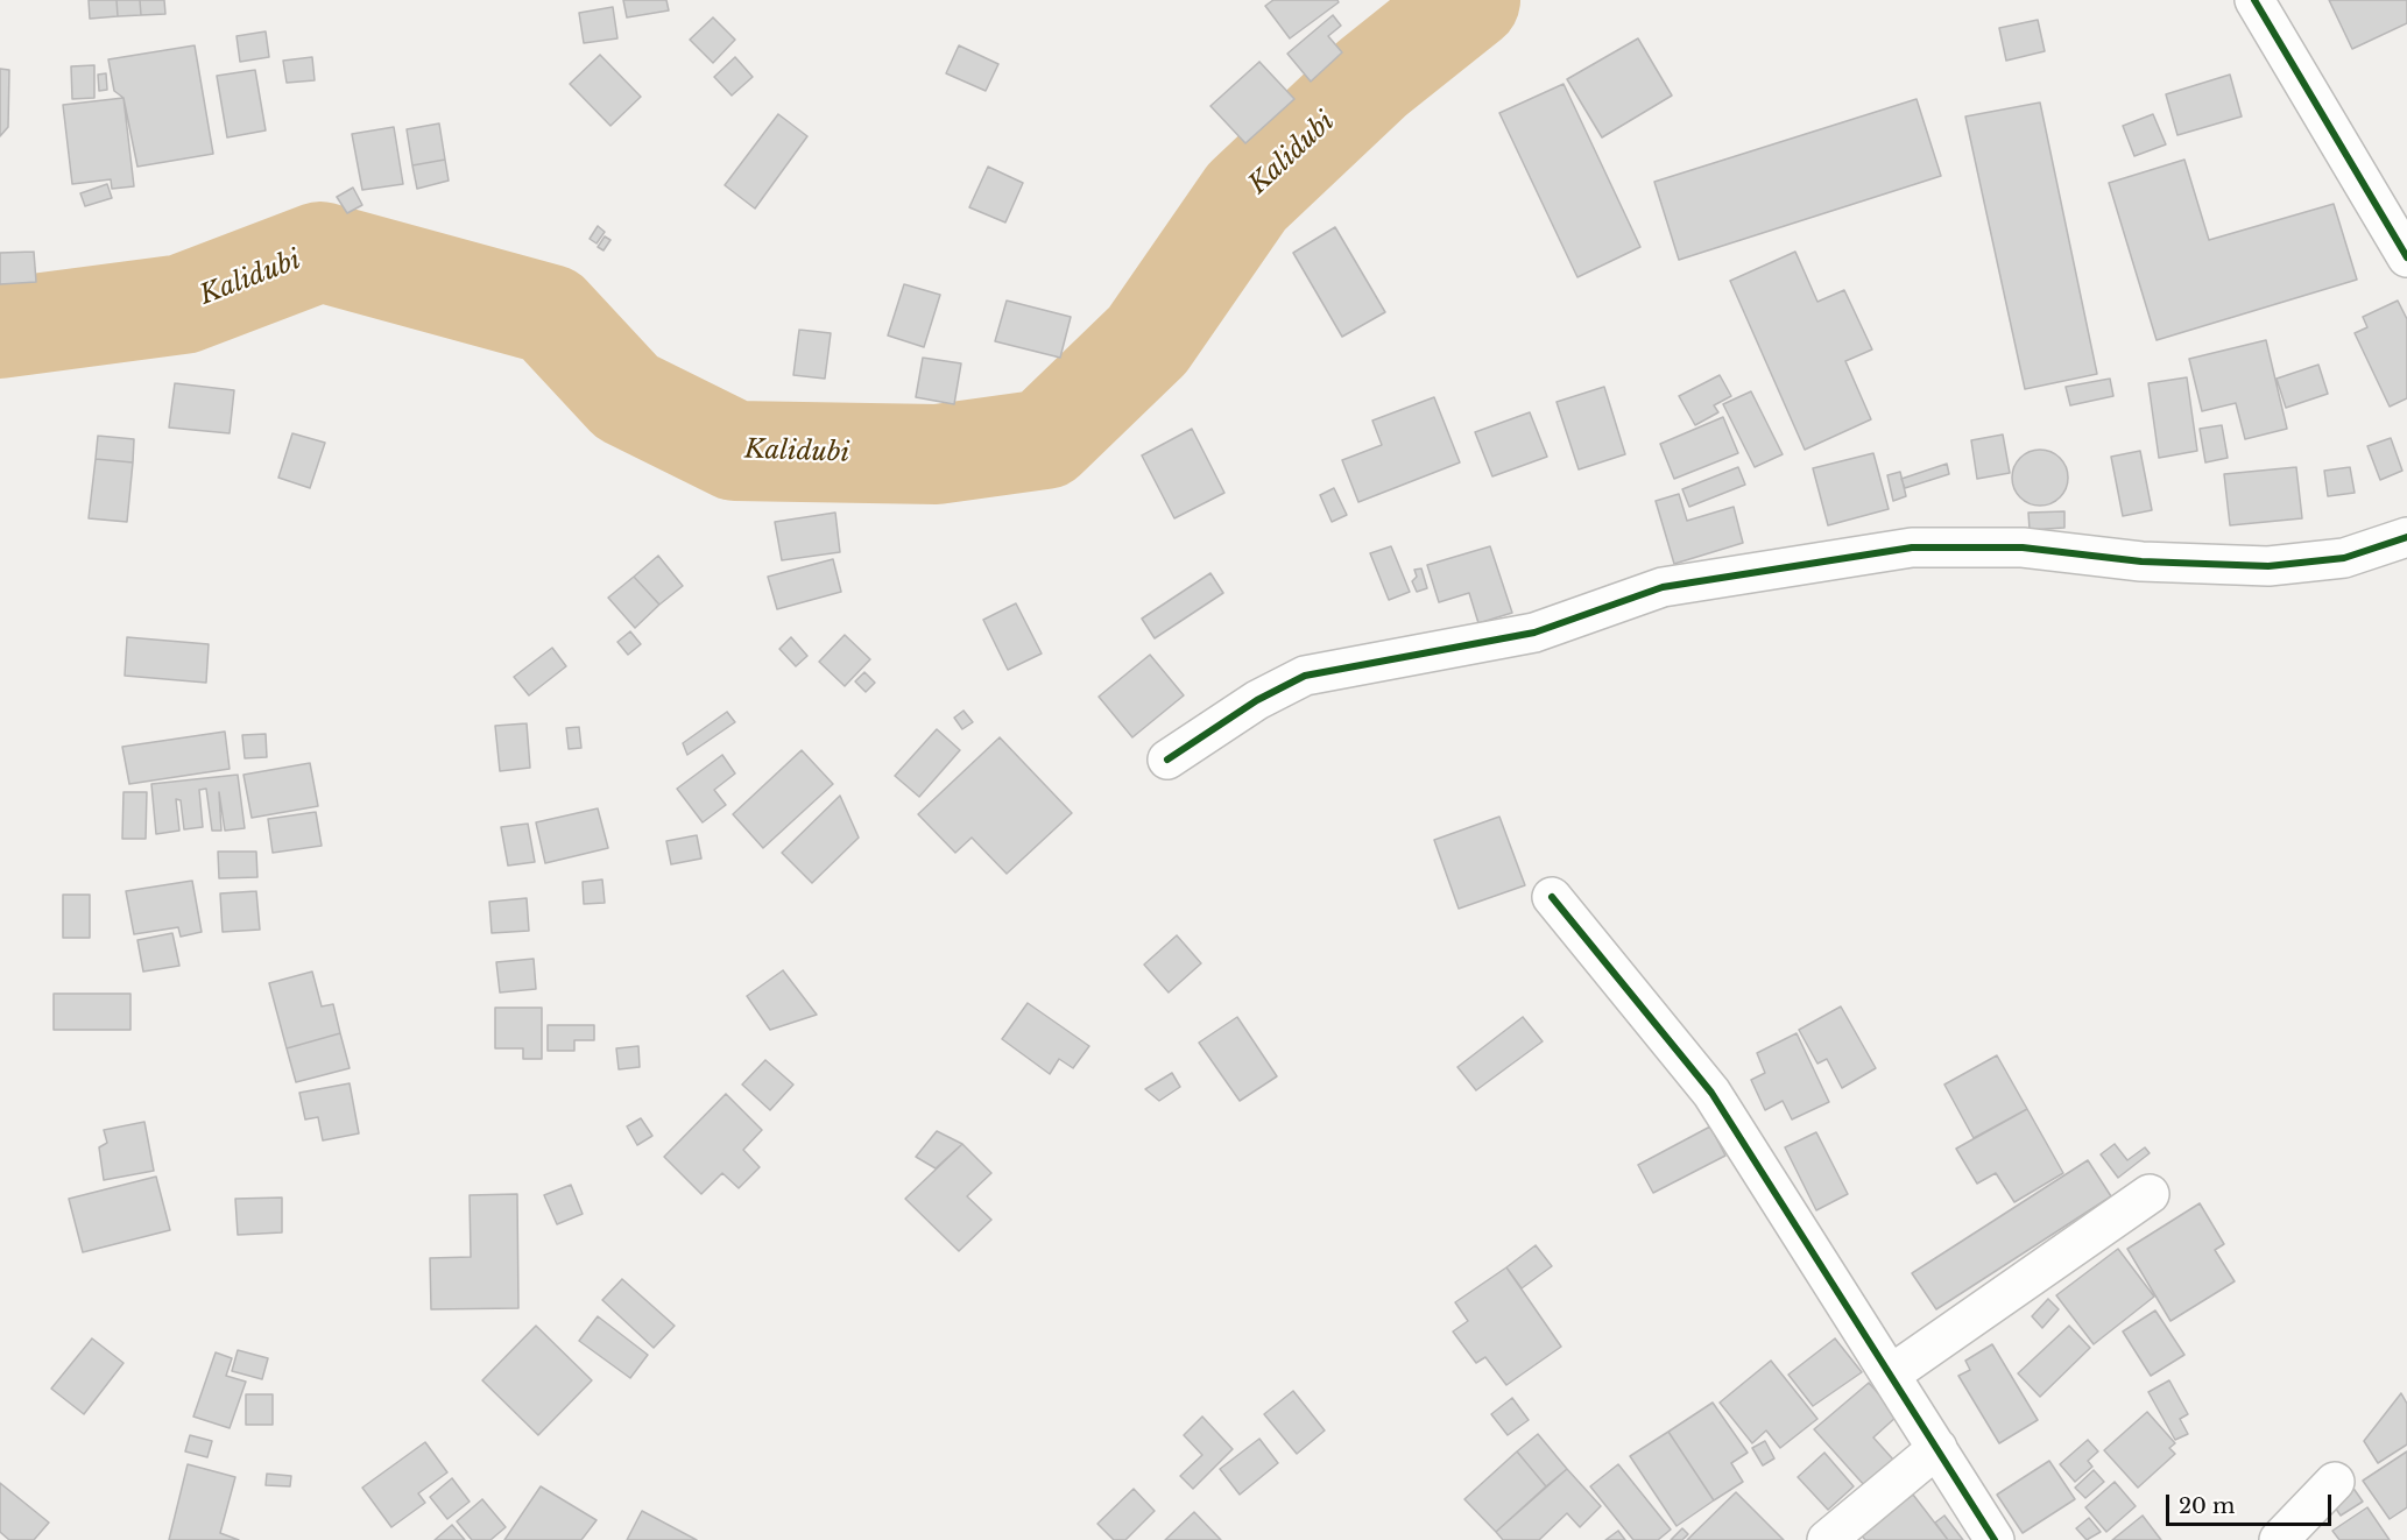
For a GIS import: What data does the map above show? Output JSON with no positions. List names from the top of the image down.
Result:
{
  "water": ["Kalidubi"],
  "scale_bar": "20 m"
}
